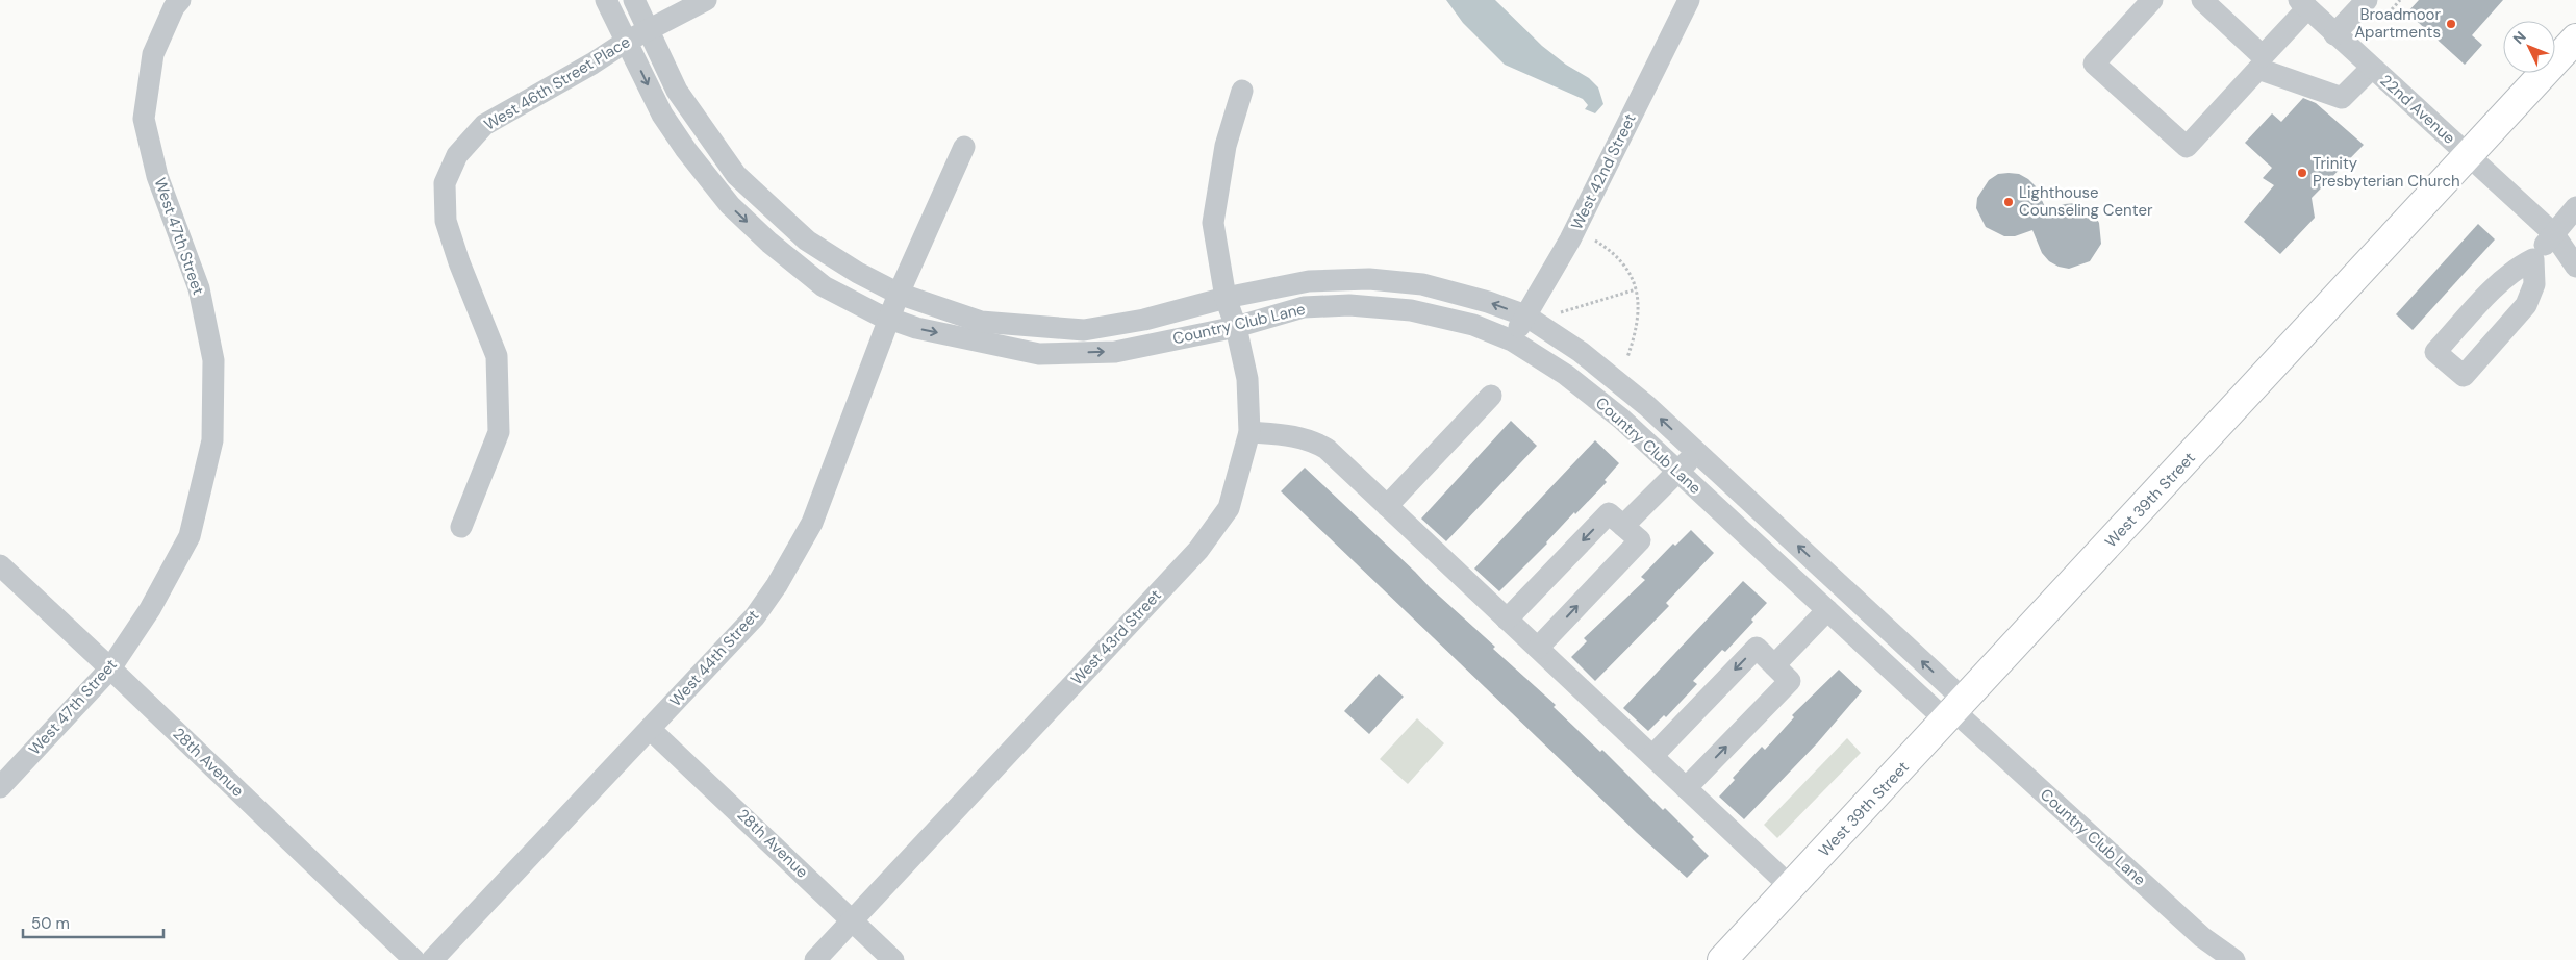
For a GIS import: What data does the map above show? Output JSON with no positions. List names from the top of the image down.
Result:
{
  "streets": {
    "main road": ["West 39th Street"],
    "street": [
      "West 46th Street Place",
      "22nd Avenue",
      "West 42nd Street",
      "West 47th Street",
      "Country Club Lane",
      "West 43rd Street",
      "West 44th Street",
      "28th Avenue"
    ]
  },
  "crossings": [
    ["West 46th Street Place", "Country Club Lane"],
    ["22nd Avenue", "West 39th Street"],
    ["West 42nd Street", "Country Club Lane"],
    ["West 47th Street", "28th Avenue"],
    ["Country Club Lane", "West 39th Street"],
    ["Country Club Lane", "West 43rd Street"],
    ["Country Club Lane", "West 44th Street"],
    ["West 43rd Street", "28th Avenue"],
    ["West 44th Street", "28th Avenue"]
  ],
  "places": ["Broadmoor Apartments", "Trinity Presbyterian Church", "Lighthouse Counseling Center"],
  "scale_bar": "50 m",
  "north": "top left"
}
